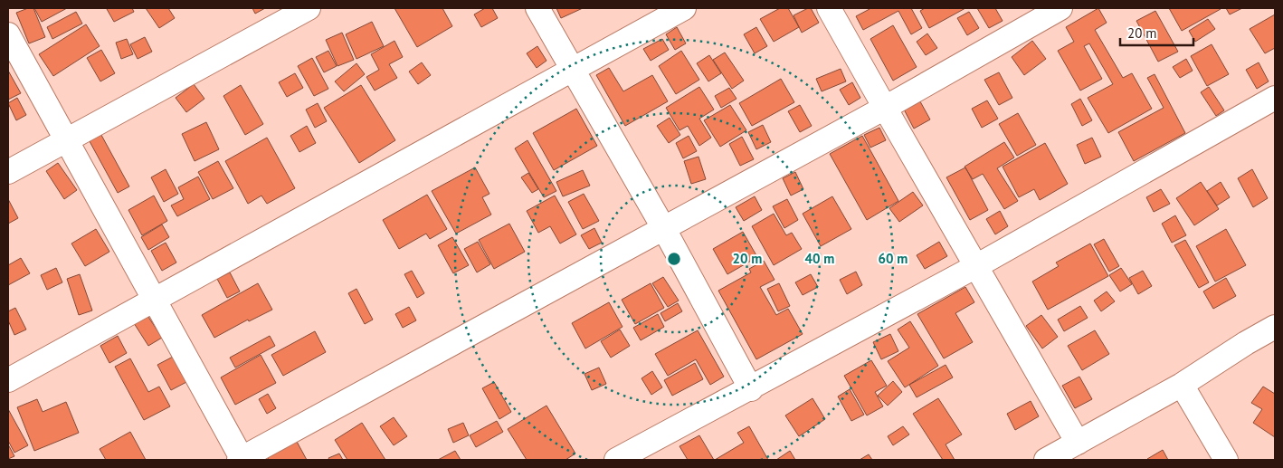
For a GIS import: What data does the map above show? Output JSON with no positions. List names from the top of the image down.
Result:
{
  "scale_bar": "20 m",
  "rings": ["20 m", "40 m", "60 m"]
}
